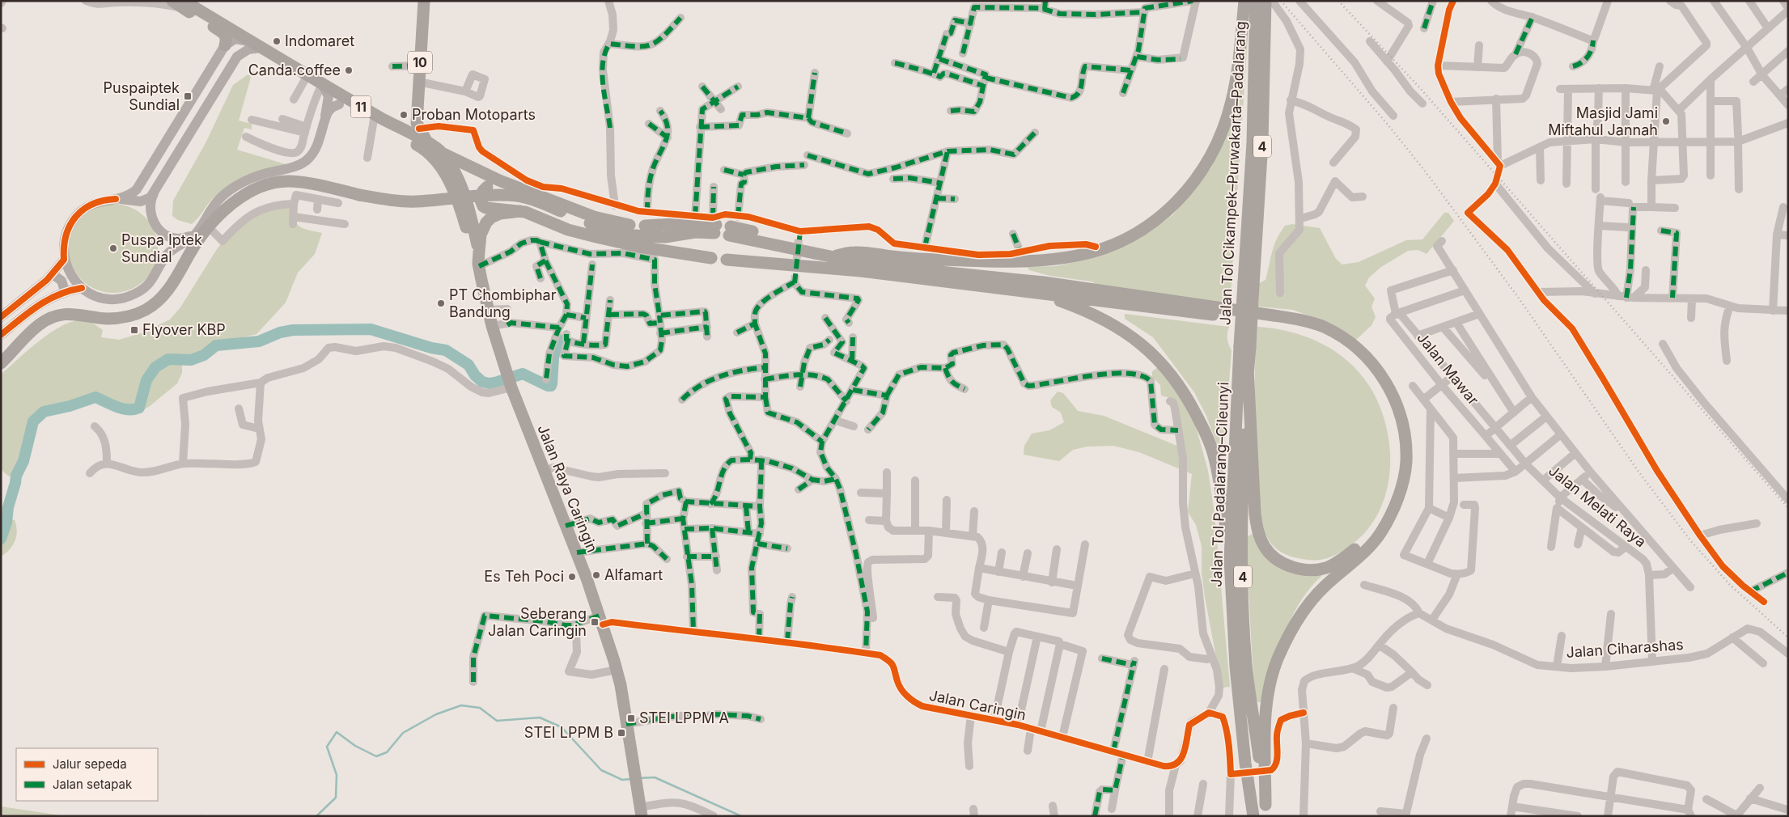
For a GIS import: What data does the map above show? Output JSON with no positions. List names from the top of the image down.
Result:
{
  "streets": {
    "highway": [
      "10",
      "11",
      "4",
      "Jalan Tol Cikampek–Purwakarta–Padalarang",
      "Jalan Tol Padalarang–Cileunyi",
      "Jalan Raya Caringin"
    ],
    "street": [
      "Jalan Mawar",
      "Jalan Melati Raya",
      "Jalan Ciharashas",
      "Jalan Caringin"
    ]
  },
  "crossings": [
    ["Jalan Tol Cikampek–Purwakarta–Padalarang", "Jalan Tol Padalarang–Cileunyi"],
    ["Jalan Mawar", "Jalan Melati Raya"],
    ["Jalan Raya Caringin", "Jalan Caringin"],
    ["Jalan Melati Raya", "Jalan Ciharashas"]
  ],
  "places": {
    "other": [
      "Indomaret",
      "Canda.coffee",
      "Proban Motoparts",
      "Masjid Jami Miftahul Jannah",
      "Puspa Iptek Sundial",
      "PT Chombiphar Bandung",
      "Alfamart",
      "Es Teh Poci"
    ],
    "transit": [
      "Puspaiptek Sundial",
      "Flyover KBP",
      "Seberang Jalan Caringin",
      "STEI LPPM A",
      "STEI LPPM B"
    ]
  },
  "legend": ["Jalur sepeda", "Jalan setapak"]
}
